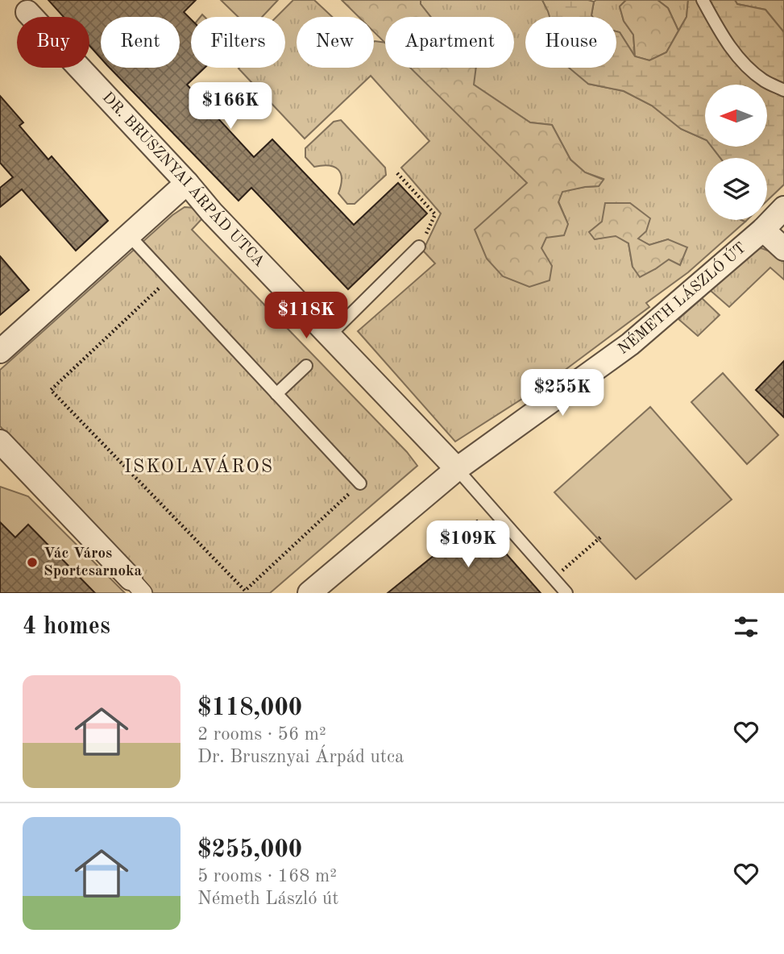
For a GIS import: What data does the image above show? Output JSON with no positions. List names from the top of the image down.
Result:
{
  "streets": {
    "street": ["DR. BRUSZNYAI ÁRPÁD UTCA", "NÉMETH LÁSZLÓ ÚT"]
  },
  "crossings": [
    ["DR. BRUSZNYAI ÁRPÁD UTCA", "NÉMETH LÁSZLÓ ÚT"]
  ],
  "districts": ["ISKOLAVÁROS"],
  "places": ["Vác Város Sportcsarnoka"],
  "north": "left",
  "page": {
    "chip": [
      "Buy",
      "Rent",
      "Filters",
      "New",
      "Apartment",
      "House"
    ],
    "price": [
      "$166K",
      "$118K",
      "$255K",
      "$109K"
    ],
    "heading": "4 homes",
    "list": [
      {
        "name": "$118,000",
        "note": "2 rooms · 56 m² · Dr. Brusznyai Árpád utca"
      },
      {
        "name": "$255,000",
        "note": "5 rooms · 168 m² · Németh László út"
      }
    ]
  }
}
